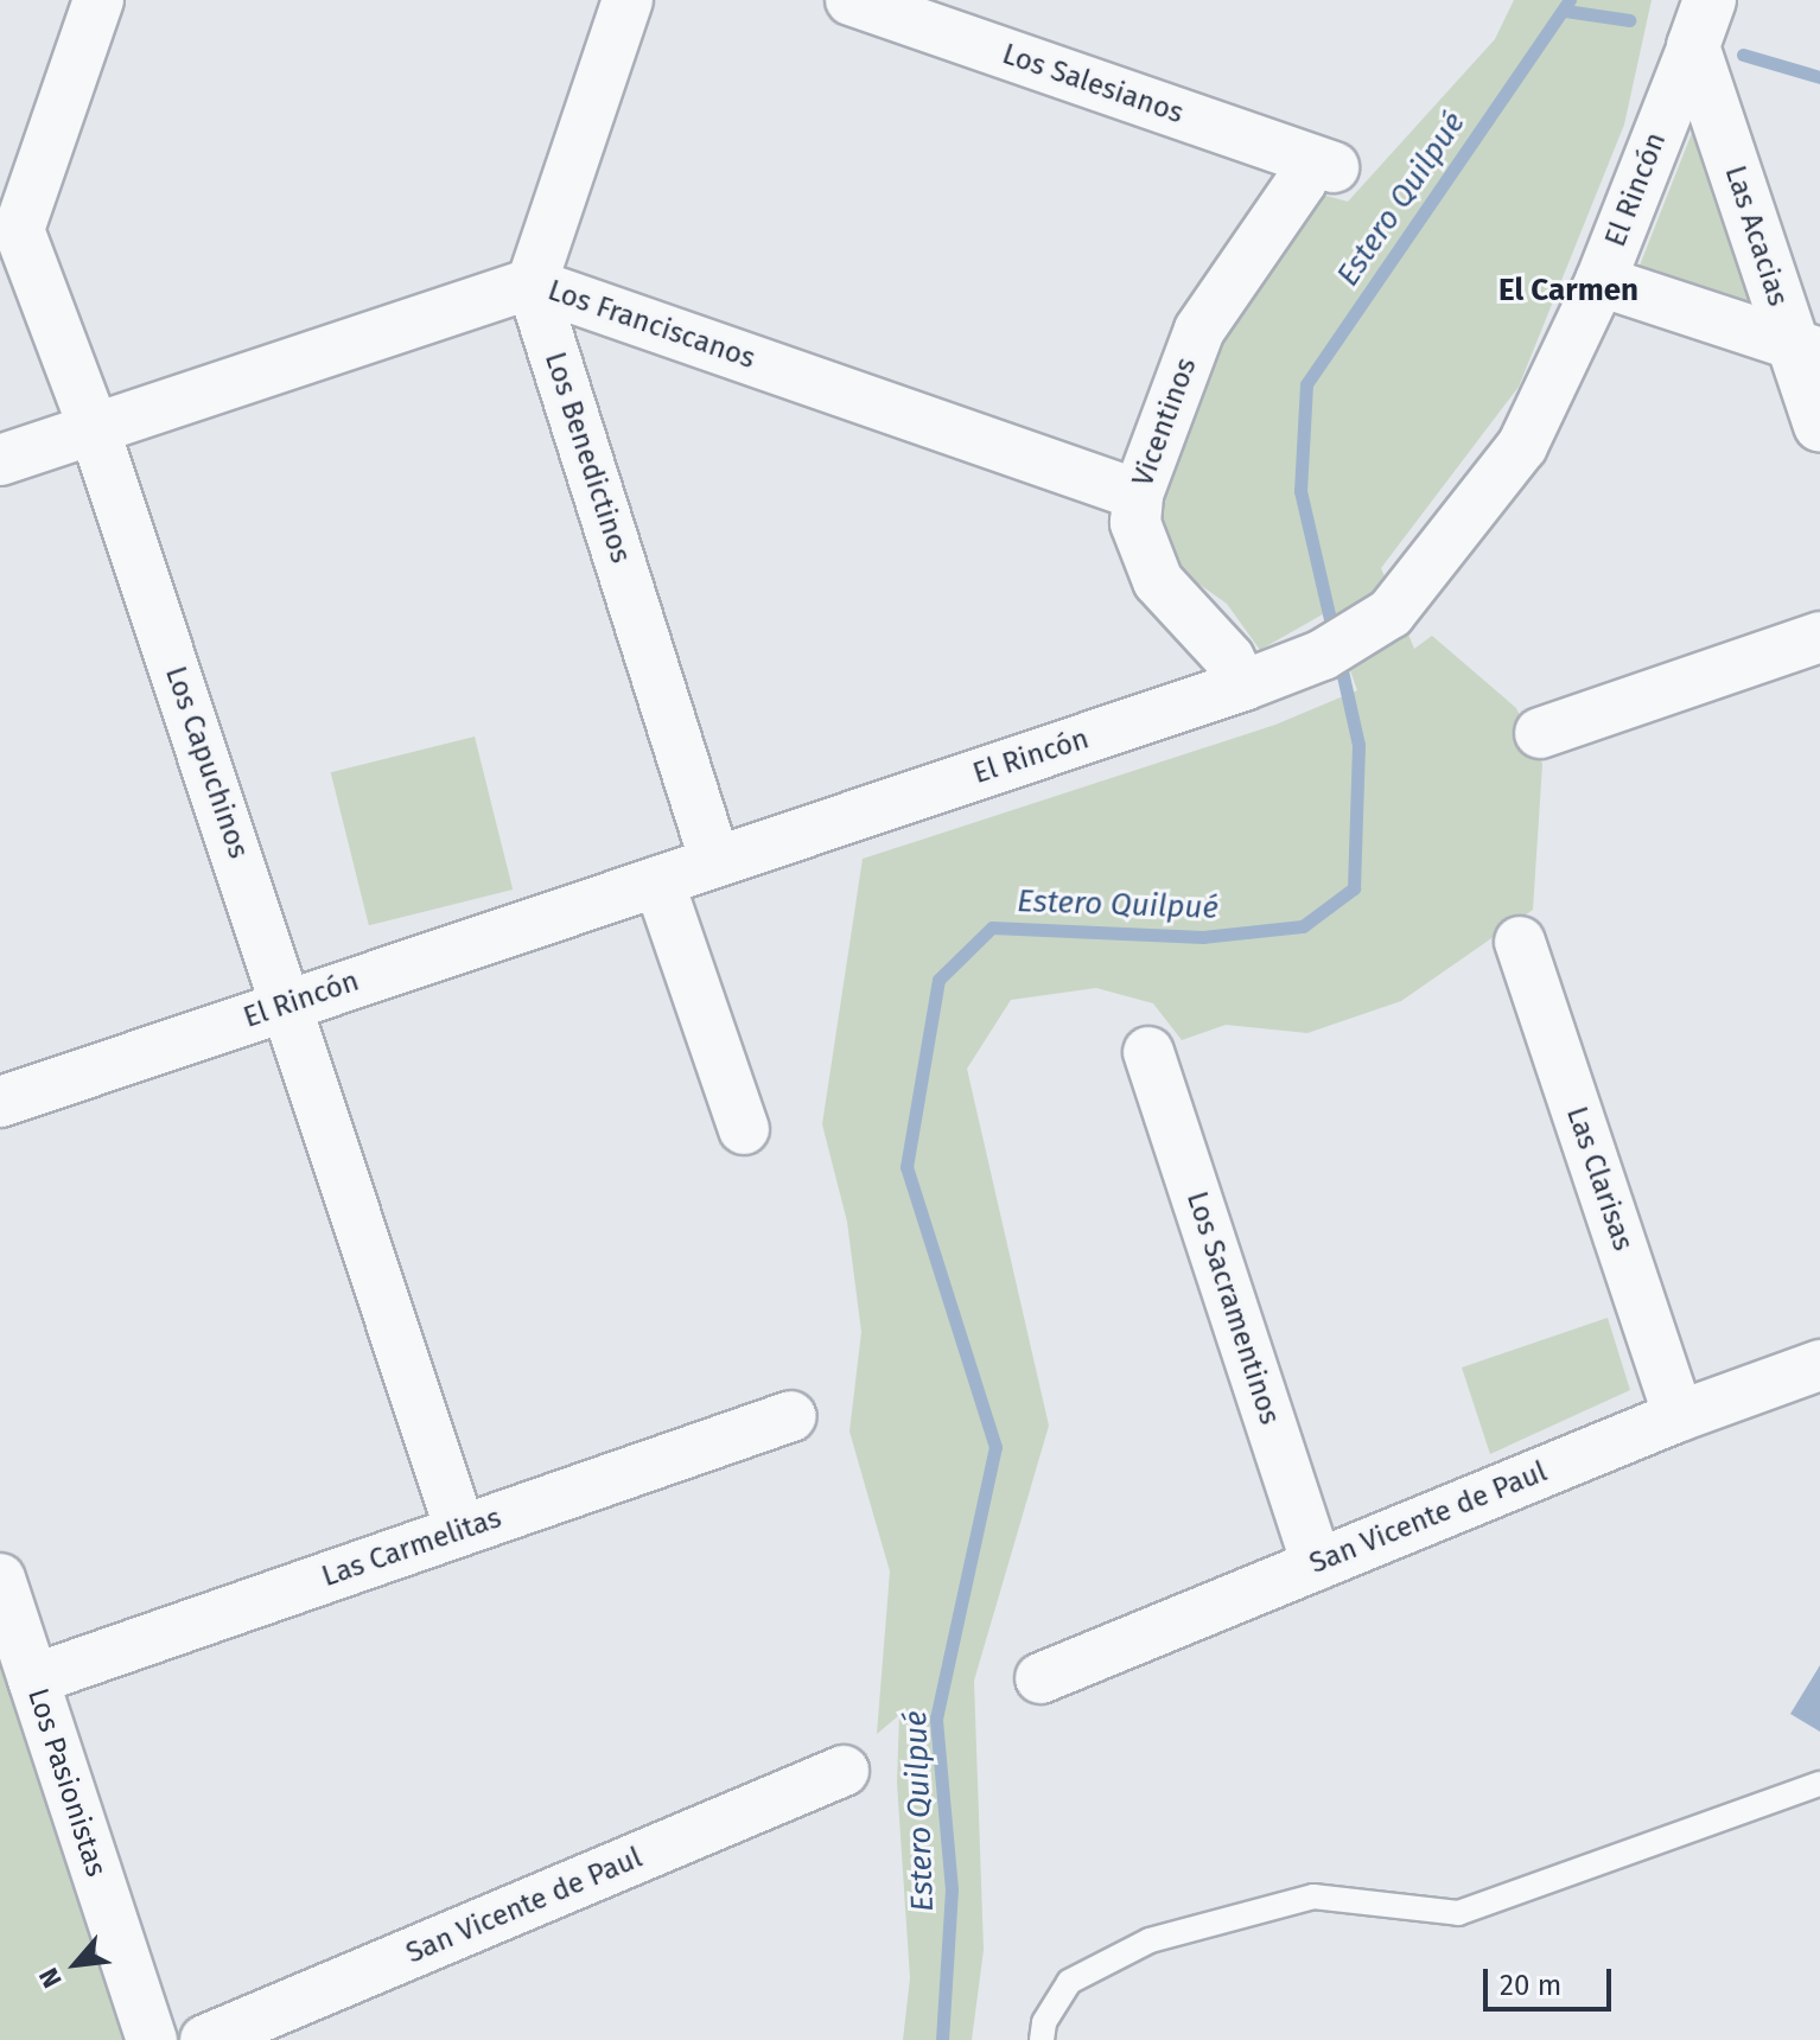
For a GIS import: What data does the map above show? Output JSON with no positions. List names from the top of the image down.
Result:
{
  "streets": {
    "street": [
      "Los Salesianos",
      "El Rincón",
      "Las Acacias",
      "Los Franciscanos",
      "Vicentinos",
      "Los Benedictinos",
      "Los Capuchinos",
      "Las Clarisas",
      "Los Sacramentinos",
      "San Vicente de Paul",
      "Las Carmelitas",
      "Los Pasionistas"
    ]
  },
  "crossings": [
    ["Los Salesianos", "Vicentinos"],
    ["El Rincón", "Las Acacias"],
    ["El Rincón", "Vicentinos"],
    ["El Rincón", "Los Benedictinos"],
    ["El Rincón", "Los Capuchinos"],
    ["Los Franciscanos", "Vicentinos"],
    ["Los Franciscanos", "Los Benedictinos"],
    ["Los Franciscanos", "Los Capuchinos"],
    ["Los Capuchinos", "Las Carmelitas"],
    ["Las Clarisas", "San Vicente de Paul"],
    ["Los Sacramentinos", "San Vicente de Paul"],
    ["Las Carmelitas", "Los Pasionistas"]
  ],
  "districts": ["El Carmen"],
  "water": ["Estero Quilpué"],
  "scale_bar": "20 m",
  "north": "bottom left"
}
